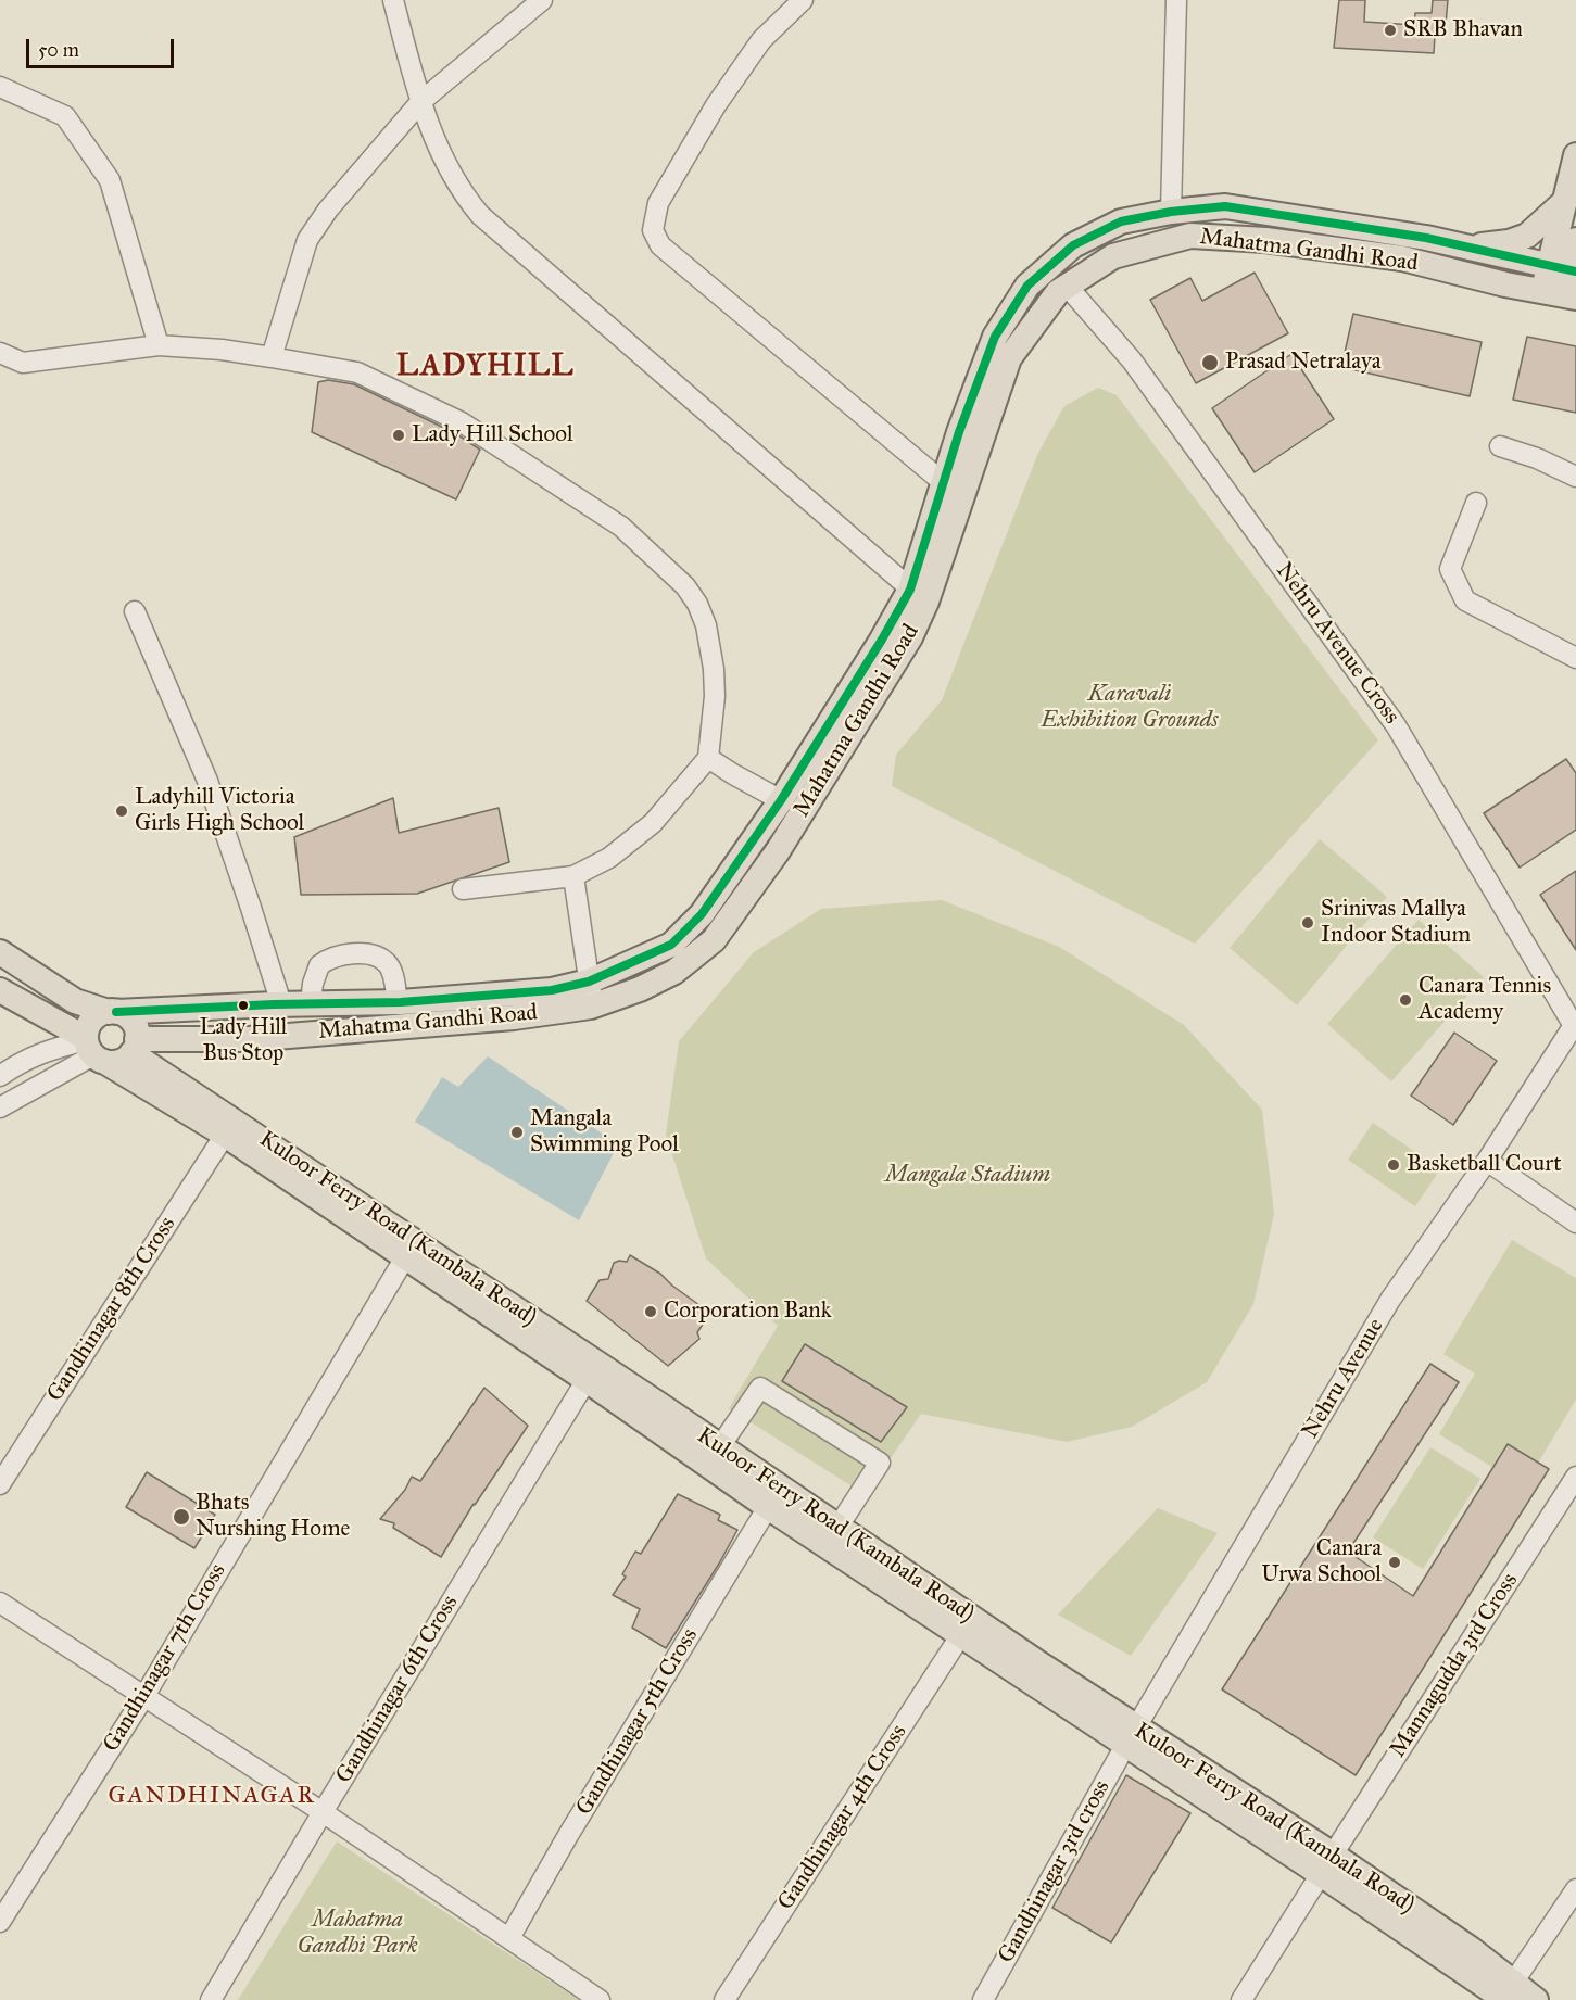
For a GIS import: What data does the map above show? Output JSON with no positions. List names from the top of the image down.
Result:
{
  "streets": {
    "main road": ["Mahatma Gandhi Road", "Kuloor Ferry Road (Kambala Road)"],
    "street": [
      "Nehru Avenue Cross",
      "Gandhinagar 8th Cross",
      "Nehru Avenue",
      "Gandhinagar 7th Cross",
      "Mannagudda 3rd Cross",
      "Gandhinagar 6th Cross",
      "Gandhinagar 5th Cross",
      "Gandhinagar 4th Cross",
      "Gandhinagar 3rd cross"
    ]
  },
  "crossings": [
    ["Mahatma Gandhi Road", "Nehru Avenue Cross"],
    ["Mahatma Gandhi Road", "Kuloor Ferry Road (Kambala Road)"],
    ["Nehru Avenue Cross", "Nehru Avenue"],
    ["Kuloor Ferry Road (Kambala Road)", "Gandhinagar 8th Cross"],
    ["Kuloor Ferry Road (Kambala Road)", "Nehru Avenue"],
    ["Kuloor Ferry Road (Kambala Road)", "Gandhinagar 7th Cross"],
    ["Kuloor Ferry Road (Kambala Road)", "Mannagudda 3rd Cross"],
    ["Kuloor Ferry Road (Kambala Road)", "Gandhinagar 6th Cross"],
    ["Kuloor Ferry Road (Kambala Road)", "Gandhinagar 5th Cross"],
    ["Kuloor Ferry Road (Kambala Road)", "Gandhinagar 4th Cross"],
    ["Kuloor Ferry Road (Kambala Road)", "Gandhinagar 3rd cross"],
    ["Nehru Avenue", "Gandhinagar 3rd cross"]
  ],
  "districts": ["LADYHILL", "GANDHINAGAR"],
  "parks": ["Karavali Exhibition Grounds", "Mangala Stadium", "Mahatma Gandhi Park"],
  "places": [
    "SRB Bhavan",
    "Prasad Netralaya",
    "Lady Hill School",
    "Ladyhill Victoria Girls High School",
    "Srinivas Mallya Indoor Stadium",
    "Canara Tennis Academy",
    "Lady Hill Bus Stop",
    "Mangala Swimming Pool",
    "Basketball Court",
    "Corporation Bank",
    "Bhats Nurshing Home",
    "Canara Urwa School"
  ],
  "scale_bar": "50 m"
}
